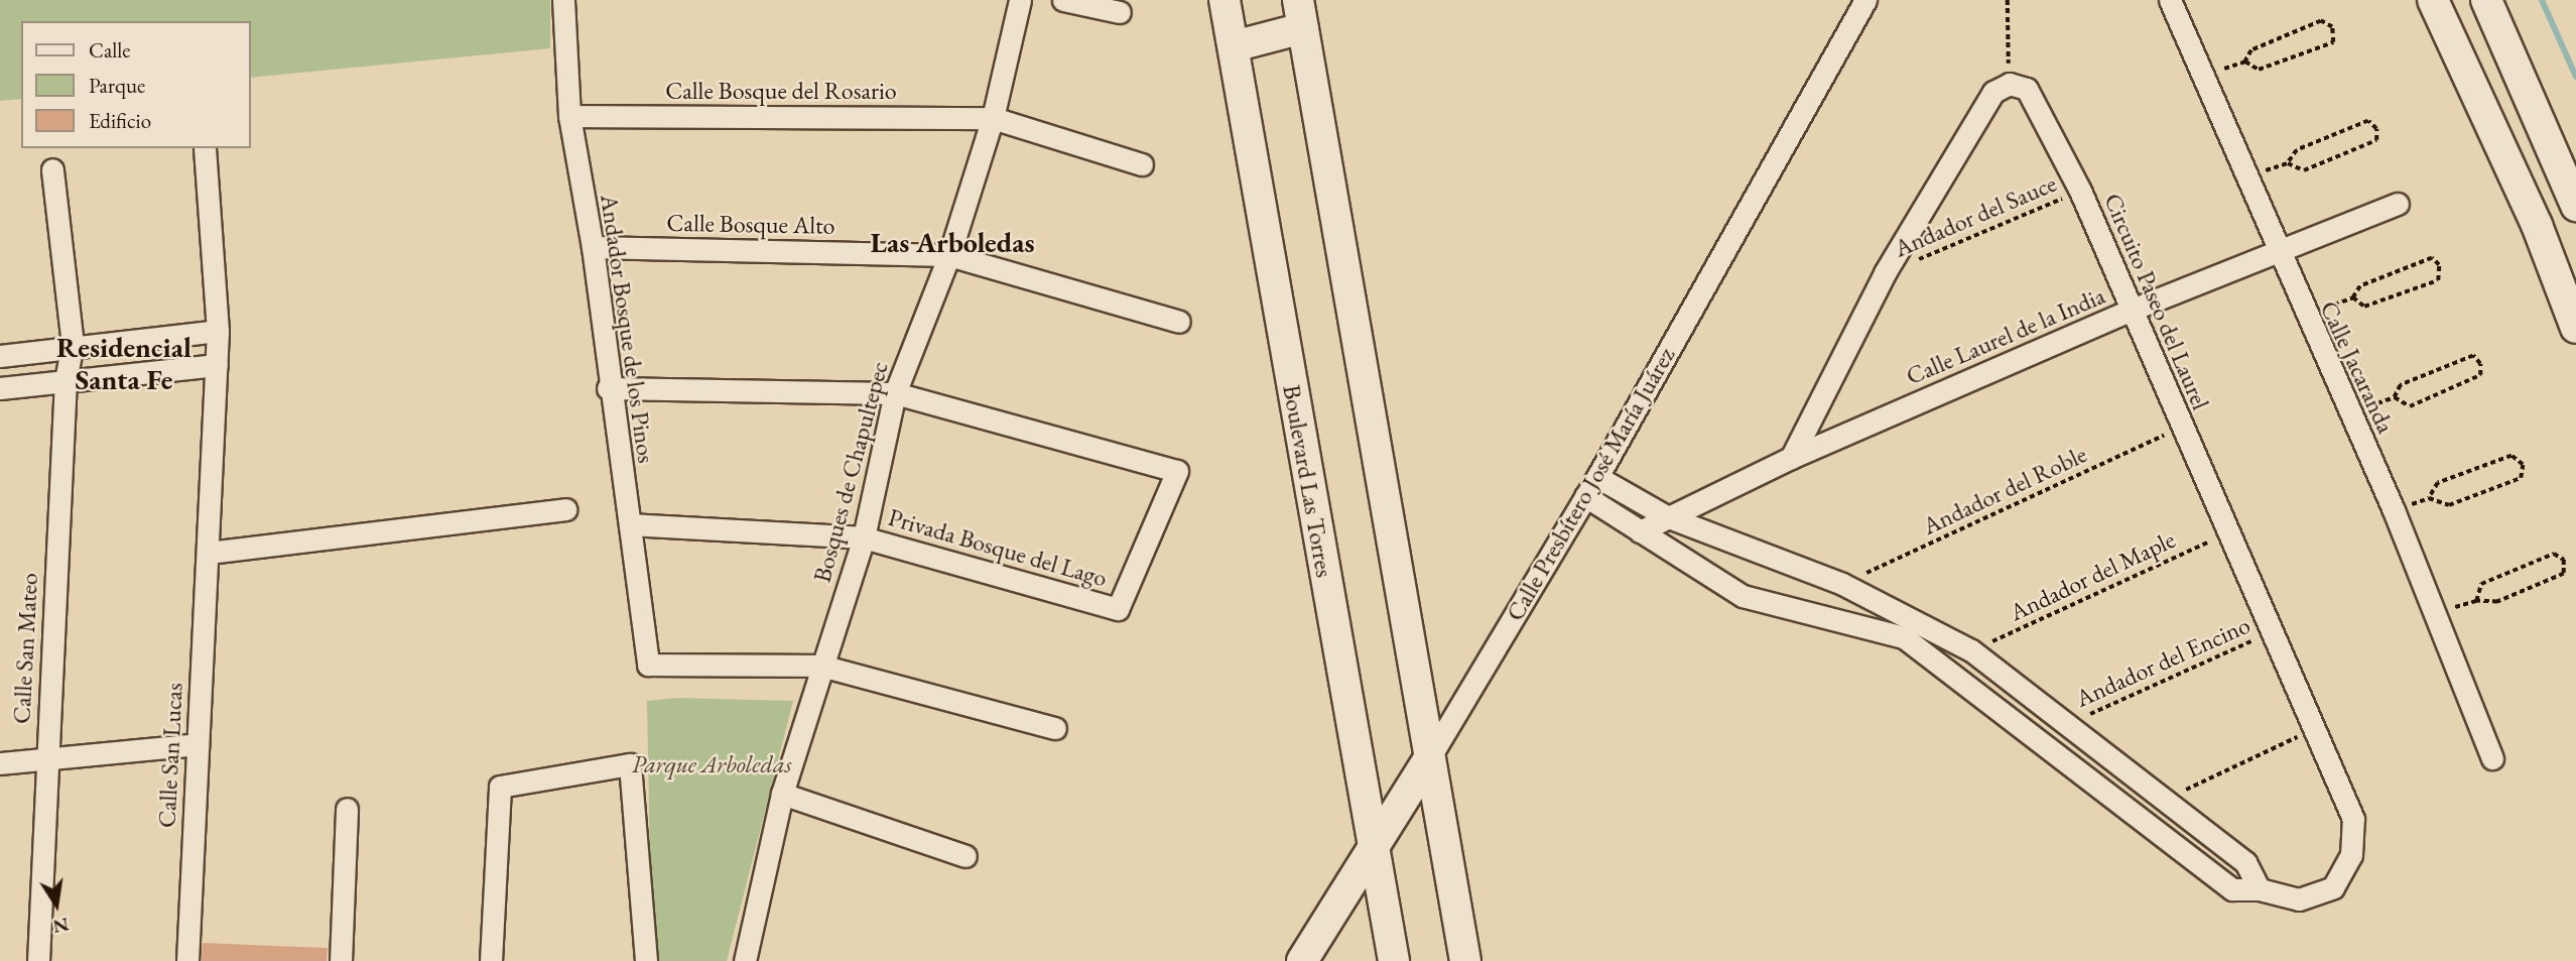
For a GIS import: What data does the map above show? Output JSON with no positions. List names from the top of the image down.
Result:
{
  "streets": {
    "street": [
      "Calle Bosque del Rosario",
      "Calle Bosque Alto",
      "Circuito Paseo del Laurel",
      "Andador Bosque de los Pinos",
      "Calle Laurel de la India",
      "Calle Jacaranda",
      "Bosques de Chapultepec",
      "Boulevard Las Torres",
      "Calle Presbítero José María Juárez",
      "Privada Bosque del Lago",
      "Calle San Mateo",
      "Calle San Lucas"
    ],
    "path": [
      "Andador del Sauce",
      "Andador del Roble",
      "Andador del Maple",
      "Andador del Encino"
    ]
  },
  "crossings": [
    ["Calle Bosque del Rosario", "Andador Bosque de los Pinos"],
    ["Calle Bosque del Rosario", "Bosques de Chapultepec"],
    ["Andador del Sauce", "Circuito Paseo del Laurel"],
    ["Calle Bosque Alto", "Andador Bosque de los Pinos"],
    ["Calle Bosque Alto", "Bosques de Chapultepec"],
    ["Circuito Paseo del Laurel", "Calle Laurel de la India"],
    ["Circuito Paseo del Laurel", "Calle Presbítero José María Juárez"],
    ["Circuito Paseo del Laurel", "Andador del Roble"],
    ["Circuito Paseo del Laurel", "Andador del Maple"],
    ["Circuito Paseo del Laurel", "Andador del Encino"],
    ["Andador Bosque de los Pinos", "Bosques de Chapultepec"],
    ["Andador Bosque de los Pinos", "Privada Bosque del Lago"],
    ["Calle Laurel de la India", "Calle Jacaranda"],
    ["Bosques de Chapultepec", "Privada Bosque del Lago"],
    ["Boulevard Las Torres", "Calle Presbítero José María Juárez"]
  ],
  "districts": ["Las Arboledas", "Residencial Santa Fe"],
  "parks": ["Parque Arboledas"],
  "legend": ["Calle", "Parque", "Edificio"],
  "north": "bottom"
}
